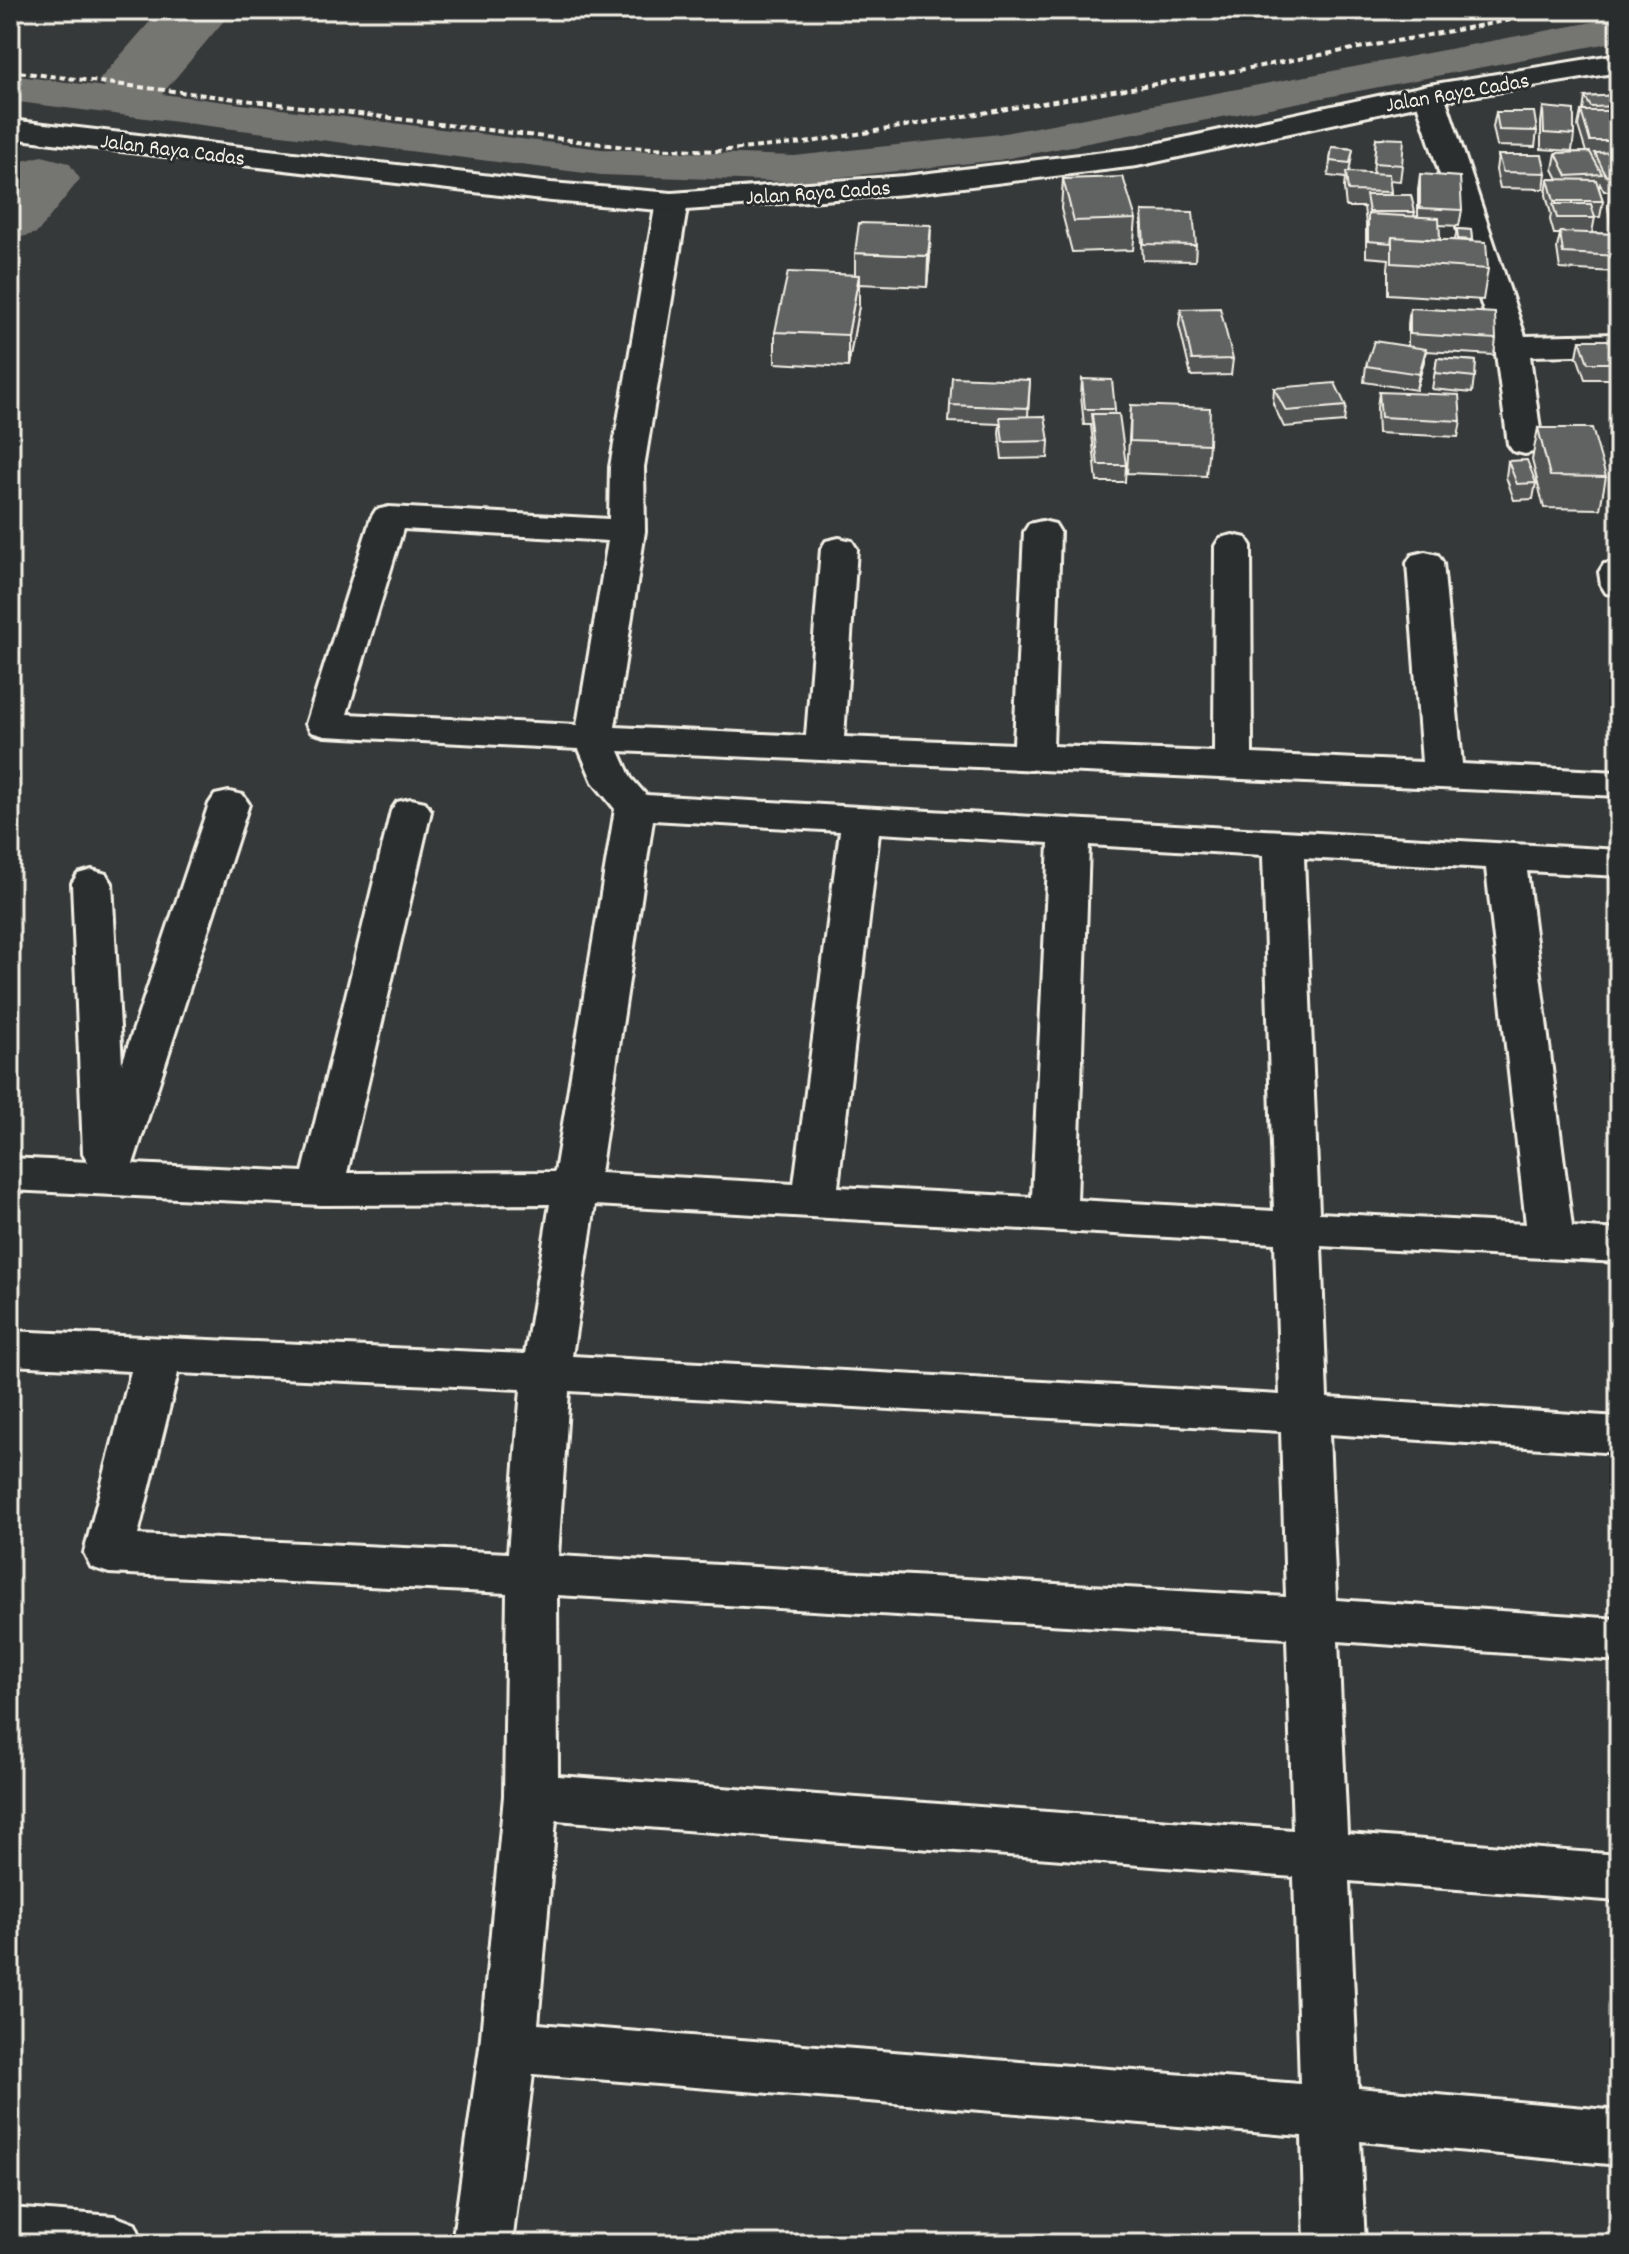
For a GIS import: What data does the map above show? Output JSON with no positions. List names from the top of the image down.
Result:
{
  "streets": {
    "street": ["Jalan Raya Cadas"]
  }
}
